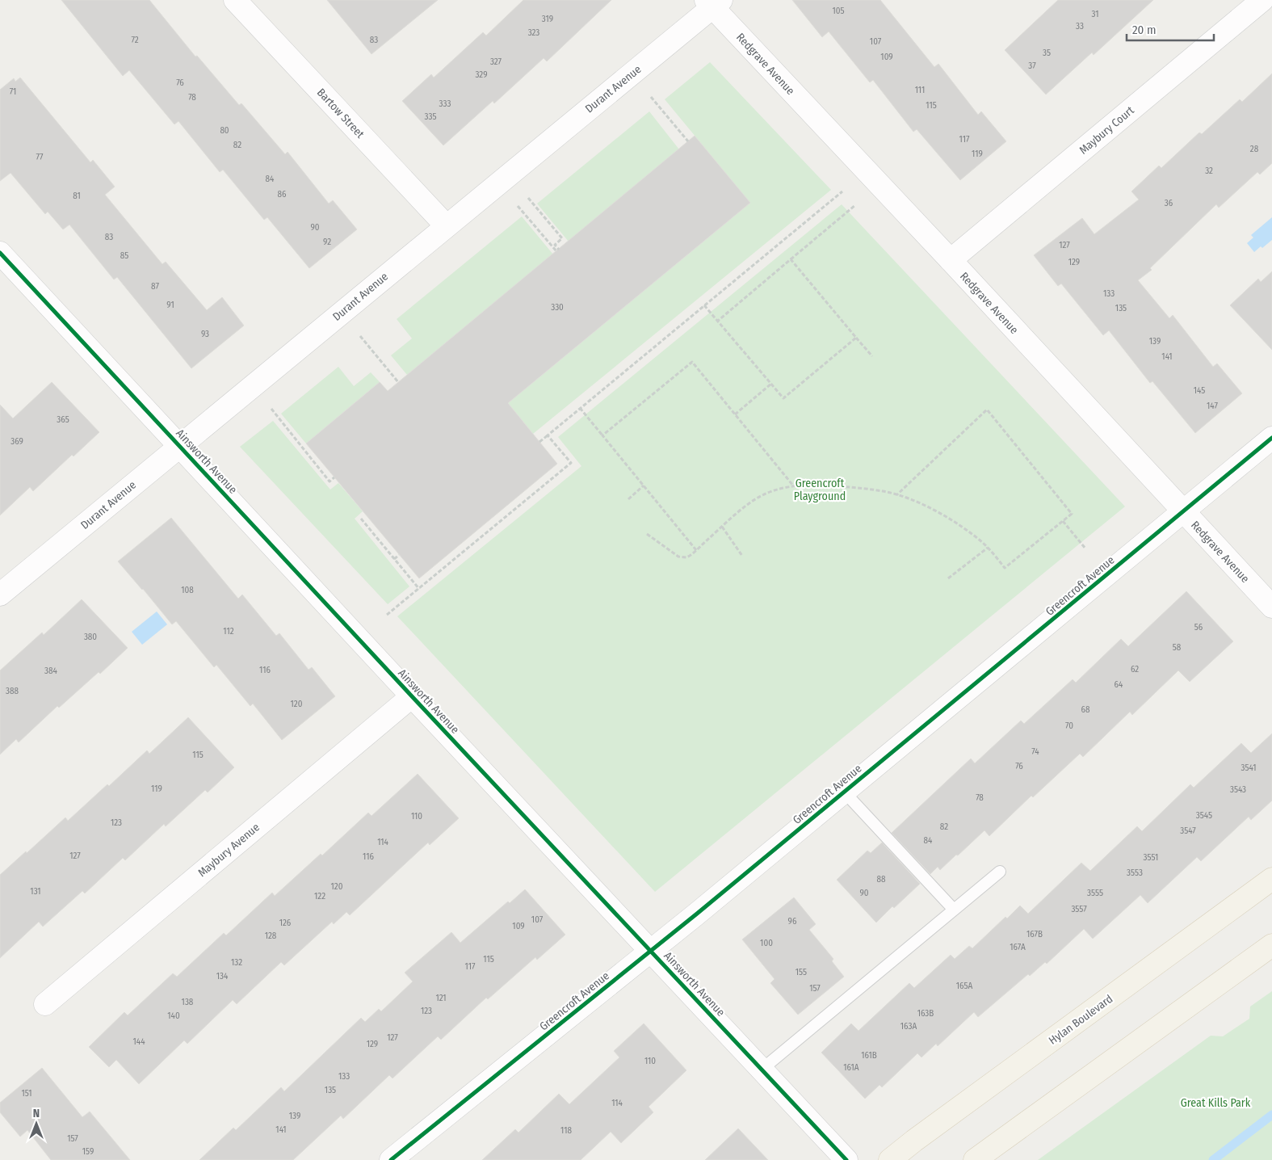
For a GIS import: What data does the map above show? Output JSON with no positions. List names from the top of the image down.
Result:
{
  "streets": {
    "main road": ["Hylan Boulevard"],
    "street": [
      "Redgrave Avenue",
      "Durant Avenue",
      "Bartow Street",
      "Maybury Court",
      "Ainsworth Avenue",
      "Greencroft Avenue",
      "Maybury Avenue"
    ]
  },
  "crossings": [
    ["Redgrave Avenue", "Durant Avenue"],
    ["Redgrave Avenue", "Maybury Court"],
    ["Redgrave Avenue", "Greencroft Avenue"],
    ["Durant Avenue", "Bartow Street"],
    ["Durant Avenue", "Ainsworth Avenue"],
    ["Ainsworth Avenue", "Greencroft Avenue"],
    ["Ainsworth Avenue", "Maybury Avenue"]
  ],
  "parks": ["Greencroft Playground", "Great Kills Park"],
  "house_numbers": [
    "105",
    "31",
    "319",
    "33",
    "323",
    "72",
    "83",
    "107",
    "35",
    "109",
    "327",
    "37",
    "329",
    "76",
    "111",
    "71",
    "78",
    "333",
    "115",
    "335",
    "80",
    "117",
    "82",
    "28",
    "119",
    "77",
    "32",
    "84",
    "86",
    "81",
    "36",
    "90",
    "83",
    "92",
    "127",
    "85",
    "129",
    "87",
    "133",
    "91",
    "330",
    "135",
    "93",
    "139",
    "141",
    "145",
    "147",
    "365",
    "369",
    "108",
    "56",
    "112",
    "380",
    "58",
    "62",
    "116",
    "384",
    "64",
    "388",
    "120",
    "68",
    "70",
    "74",
    "115",
    "76",
    "3541",
    "119",
    "3543",
    "78",
    "3545",
    "110",
    "123",
    "82",
    "3547",
    "84",
    "114",
    "127",
    "116",
    "3551",
    "3553",
    "88",
    "120",
    "131",
    "90",
    "3555",
    "122",
    "3557",
    "107",
    "96",
    "126",
    "109",
    "167B",
    "128",
    "100",
    "167A",
    "115",
    "132",
    "117",
    "155",
    "134",
    "165A",
    "157",
    "121",
    "138",
    "123",
    "163B",
    "140",
    "163A",
    "127",
    "144",
    "129",
    "161B",
    "110",
    "161A",
    "133",
    "135",
    "151",
    "114",
    "139",
    "141",
    "118",
    "157",
    "159"
  ],
  "scale_bar": "20 m",
  "north": "top"
}
